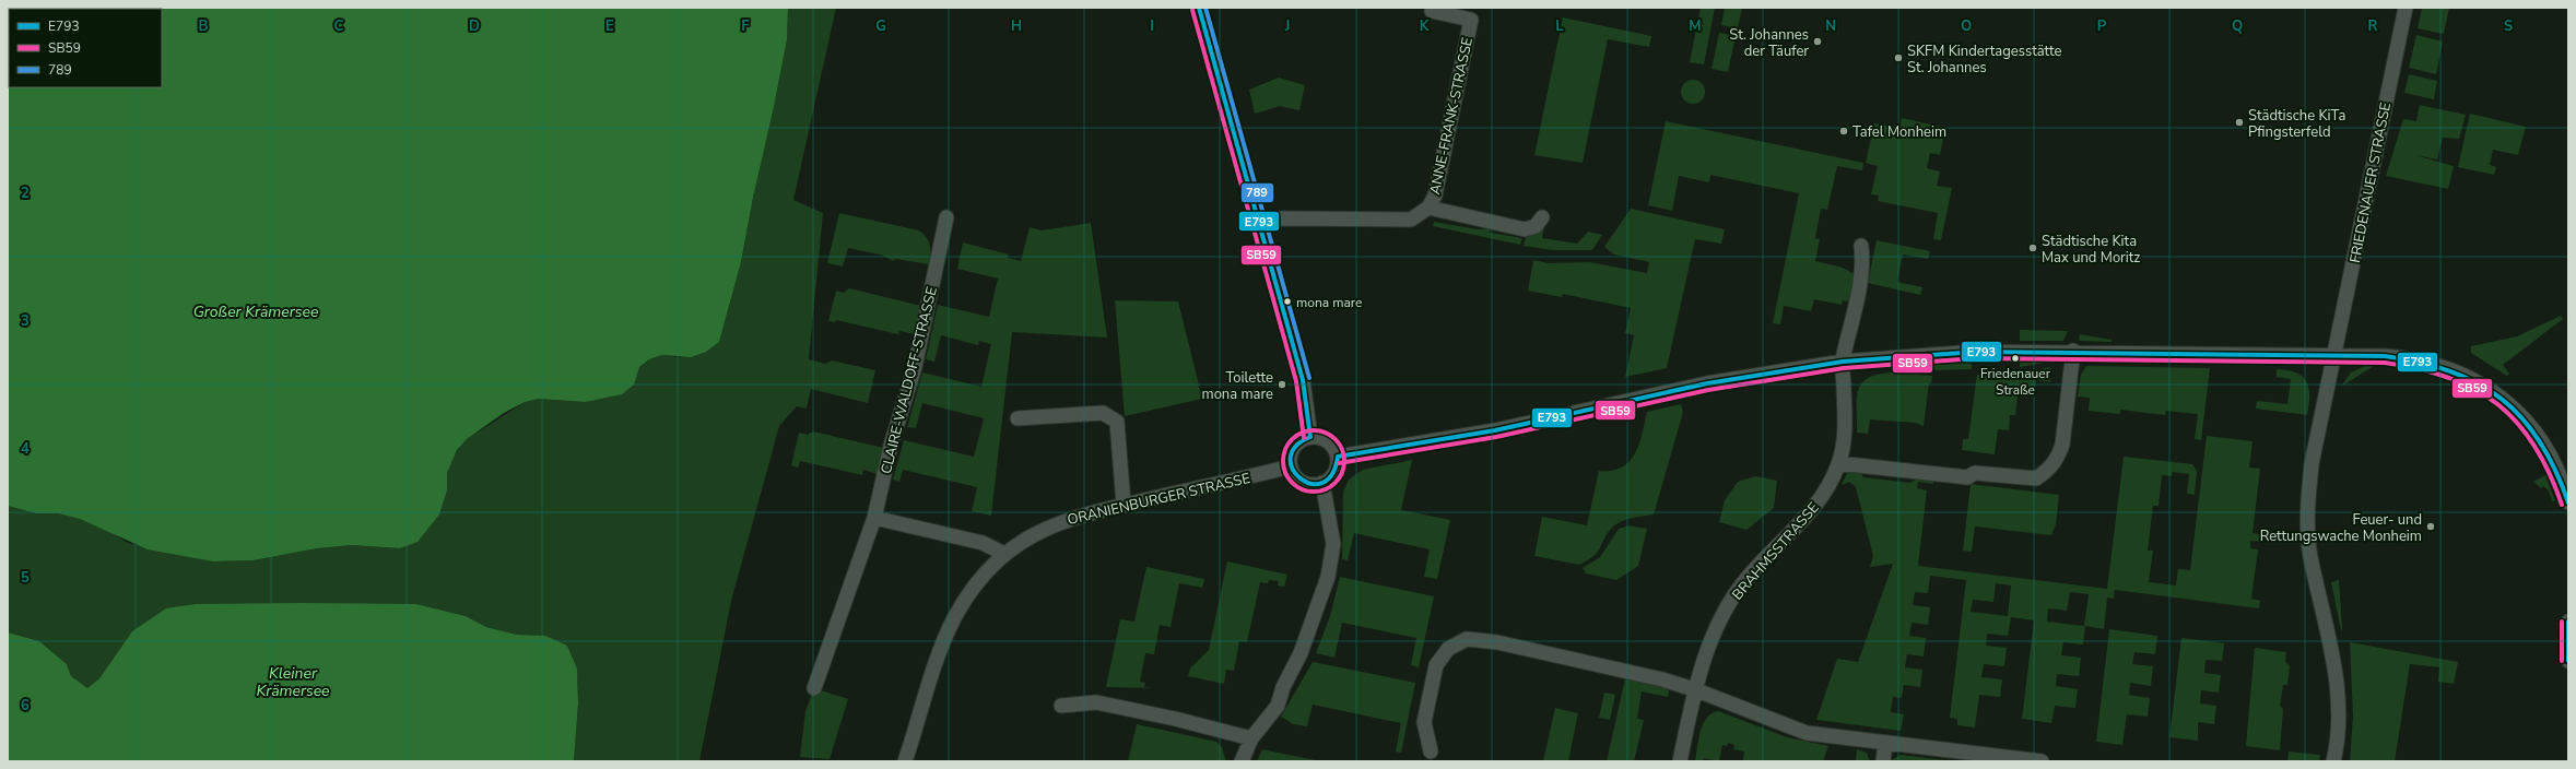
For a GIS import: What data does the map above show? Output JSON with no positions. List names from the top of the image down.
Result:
{
  "streets": {
    "street": [
      "ANNE-FRANK-STRASSE",
      "FRIEDENAUER STRASSE",
      "CLAIRE-WALDOFF-STRASSE",
      "ORANIENBURGER STRASSE",
      "BRAHMSSTRASSE"
    ]
  },
  "water": ["Großer Krämersee", "Kleiner Krämersee"],
  "places": [
    "St. Johannes der Täufer",
    "SKFM Kindertagesstätte St. Johannes",
    "Städtische KiTa Pfingsterfeld",
    "Tafel Monheim",
    "Städtische Kita Max und Moritz",
    "mona mare",
    "Friedenauer Straße",
    "Toilette mona mare",
    "Feuer- und Rettungswache Monheim"
  ],
  "lines": ["transit line E793", "transit line 789", "transit line SB59"],
  "legend": ["E793", "SB59", "789"],
  "grid": {
    "columns": [
      "B",
      "C",
      "D",
      "E",
      "F",
      "G",
      "H",
      "I",
      "J",
      "K",
      "L",
      "M",
      "N",
      "O",
      "P",
      "Q",
      "R",
      "S"
    ],
    "rows": [
      "2",
      "3",
      "4",
      "5",
      "6"
    ]
  }
}
